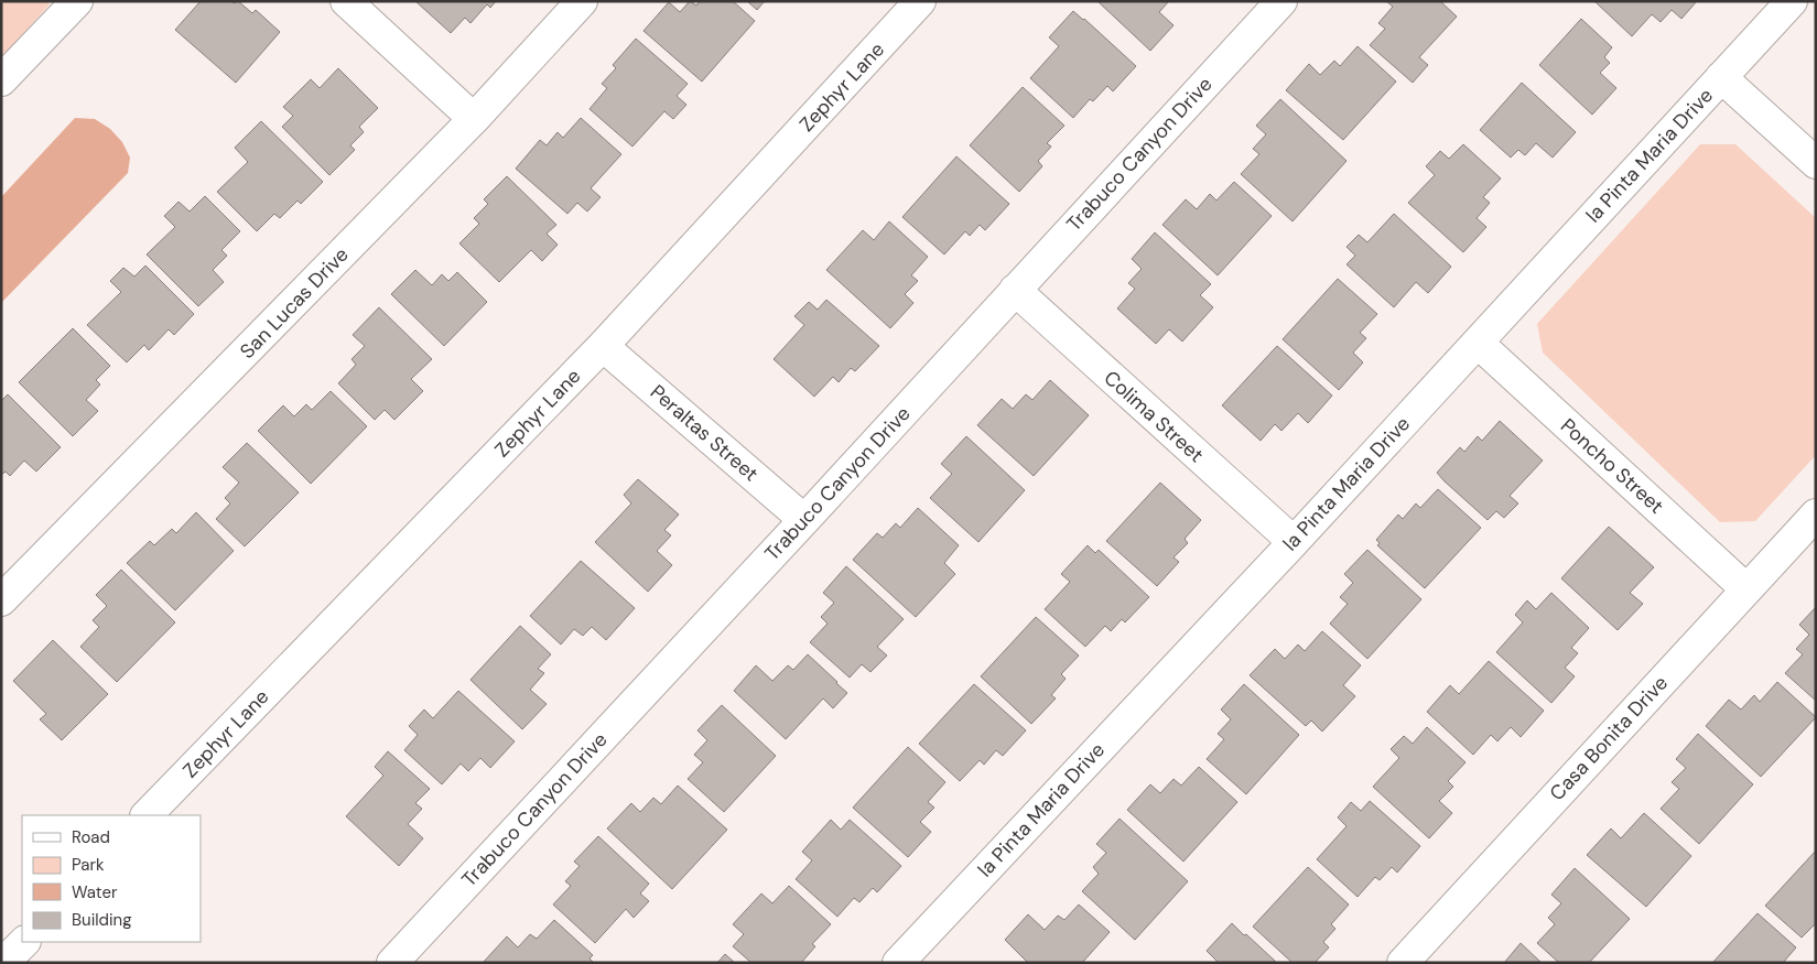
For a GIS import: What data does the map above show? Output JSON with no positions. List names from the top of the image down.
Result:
{
  "streets": {
    "street": [
      "Zephyr Lane",
      "Trabuco Canyon Drive",
      "la Pinta Maria Drive",
      "San Lucas Drive",
      "Colima Street",
      "Peraltas Street",
      "Poncho Street",
      "Casa Bonita Drive"
    ]
  },
  "crossings": [
    ["Zephyr Lane", "Peraltas Street"],
    ["Trabuco Canyon Drive", "Colima Street"],
    ["Trabuco Canyon Drive", "Peraltas Street"],
    ["la Pinta Maria Drive", "Colima Street"],
    ["la Pinta Maria Drive", "Poncho Street"],
    ["Poncho Street", "Casa Bonita Drive"]
  ],
  "legend": [
    "Road",
    "Park",
    "Water",
    "Building"
  ]
}
